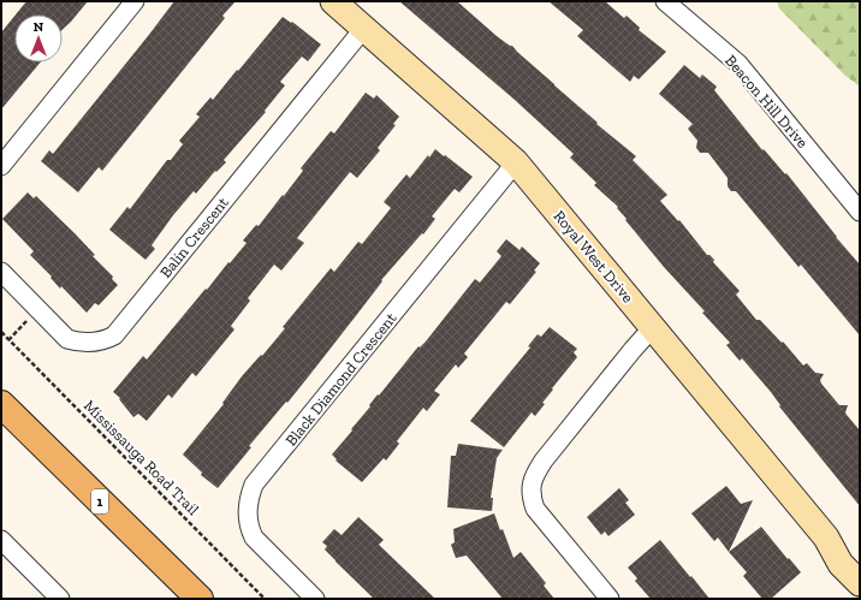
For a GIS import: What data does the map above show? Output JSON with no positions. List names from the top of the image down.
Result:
{
  "streets": {
    "main road": ["1"],
    "street": [
      "Beacon Hill Drive",
      "Balin Crescent",
      "Royal West Drive",
      "Black Diamond Crescent"
    ],
    "path": ["Mississauga Road Trail"]
  },
  "crossings": [
    ["Balin Crescent", "Royal West Drive"],
    ["Royal West Drive", "Black Diamond Crescent"]
  ],
  "north": "top"
}
